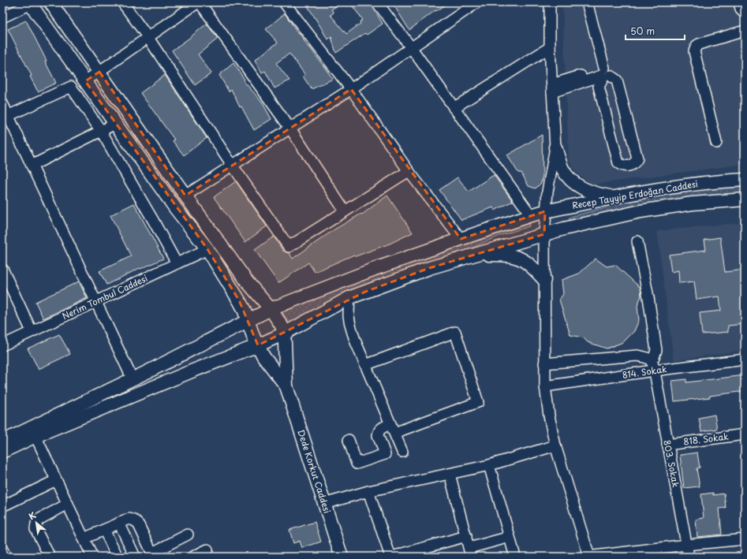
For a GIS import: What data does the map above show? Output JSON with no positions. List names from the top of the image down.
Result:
{
  "streets": {
    "main road": ["Recep Tayyip Erdoğan Caddesi", "Dede Korkut Caddesi"],
    "street": [
      "Nerim Tombul Caddesi",
      "814. Sokak",
      "818. Sokak",
      "803. Sokak"
    ]
  },
  "crossings": [
    ["Recep Tayyip Erdoğan Caddesi", "Dede Korkut Caddesi"],
    ["Nerim Tombul Caddesi", "Dede Korkut Caddesi"],
    ["814. Sokak", "803. Sokak"],
    ["818. Sokak", "803. Sokak"]
  ],
  "scale_bar": "50 m",
  "north": "top left"
}
